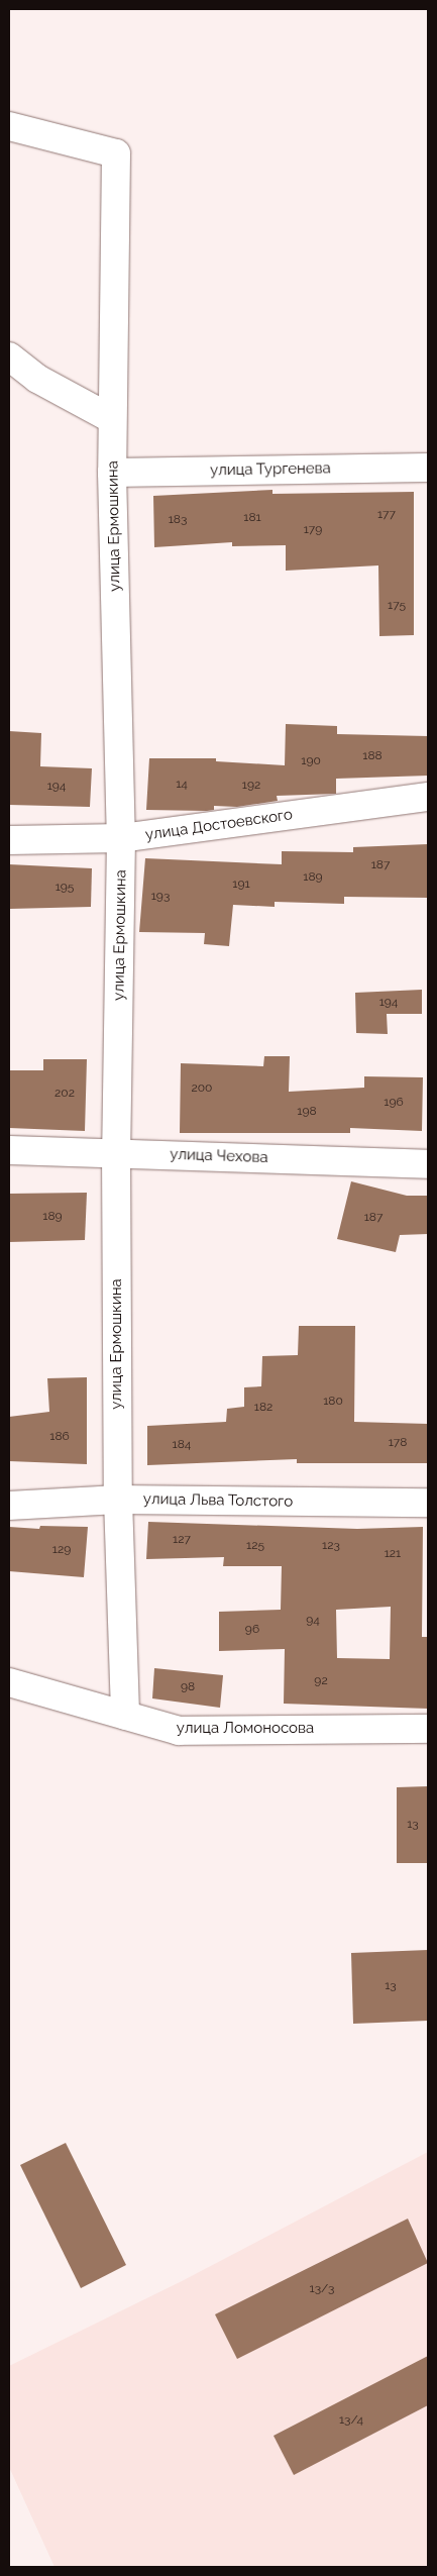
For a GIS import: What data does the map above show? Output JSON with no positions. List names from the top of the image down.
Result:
{
  "streets": {
    "street": [
      "улица Тургенева",
      "улица Ермошкина",
      "улица Достоевского",
      "улица Чехова",
      "улица Льва Толстого",
      "улица Ломоносова"
    ]
  },
  "crossings": [
    ["улица Тургенева", "улица Ермошкина"],
    ["улица Ермошкина", "улица Достоевского"],
    ["улица Ермошкина", "улица Чехова"],
    ["улица Ермошкина", "улица Льва Толстого"],
    ["улица Ермошкина", "улица Ломоносова"]
  ],
  "house_numbers": [
    "177",
    "181",
    "183",
    "179",
    "175",
    "188",
    "190",
    "14",
    "192",
    "194",
    "187",
    "189",
    "191",
    "195",
    "193",
    "194",
    "200",
    "202",
    "196",
    "198",
    "189",
    "187",
    "180",
    "182",
    "186",
    "178",
    "184",
    "127",
    "125",
    "123",
    "129",
    "121",
    "94",
    "96",
    "92",
    "98",
    "13",
    "13",
    "13/3",
    "13/4"
  ]
}
